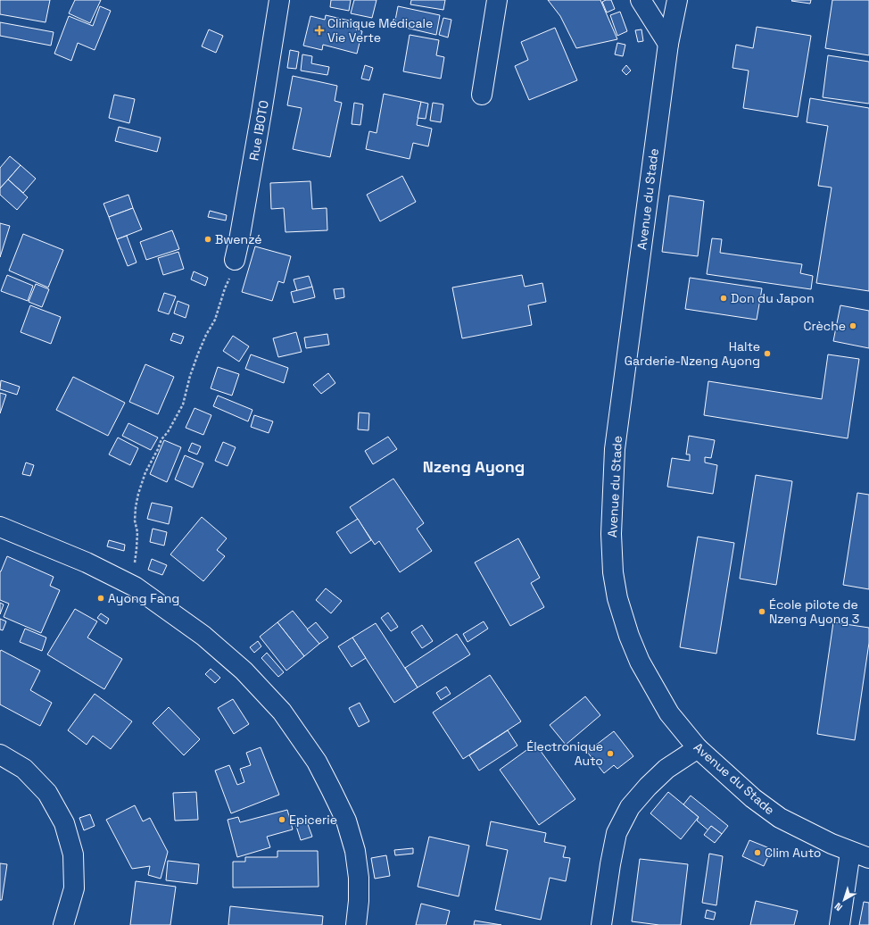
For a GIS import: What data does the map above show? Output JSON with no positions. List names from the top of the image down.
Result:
{
  "streets": {
    "street": ["Rue IBOTO", "Avenue du Stade"]
  },
  "districts": ["Nzeng Ayong"],
  "places": {
    "health": ["Clinique Médicale Vie Verte"],
    "other": [
      "Bwenzé",
      "Don du Japon",
      "Crèche",
      "Halte Garderie-Nzeng Ayong",
      "Ayong Fang",
      "École pilote de Nzeng Ayong 3",
      "Électronique Auto",
      "Epicerie",
      "Clim Auto"
    ]
  },
  "north": "bottom left"
}
